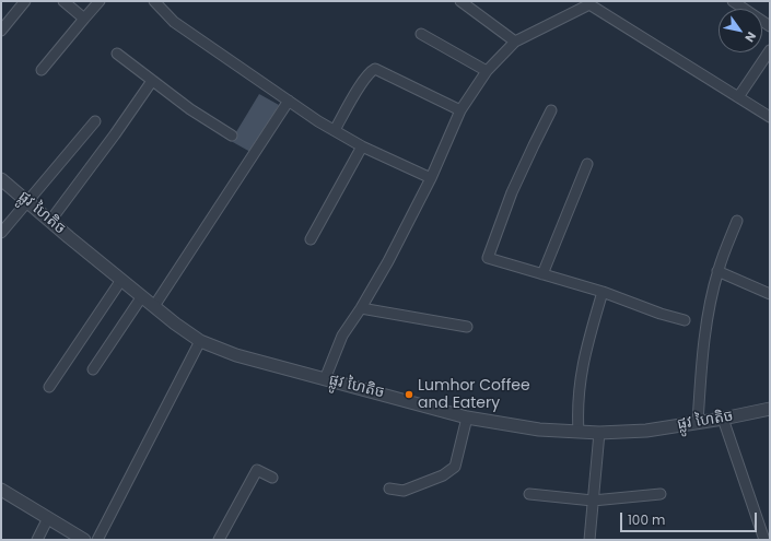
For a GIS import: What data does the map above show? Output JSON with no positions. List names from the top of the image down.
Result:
{
  "streets": {
    "street": ["ផ្លូវ ហៃតិច"]
  },
  "places": ["Lumhor Coffee and Eatery"],
  "scale_bar": "100 m",
  "north": "bottom right"
}
